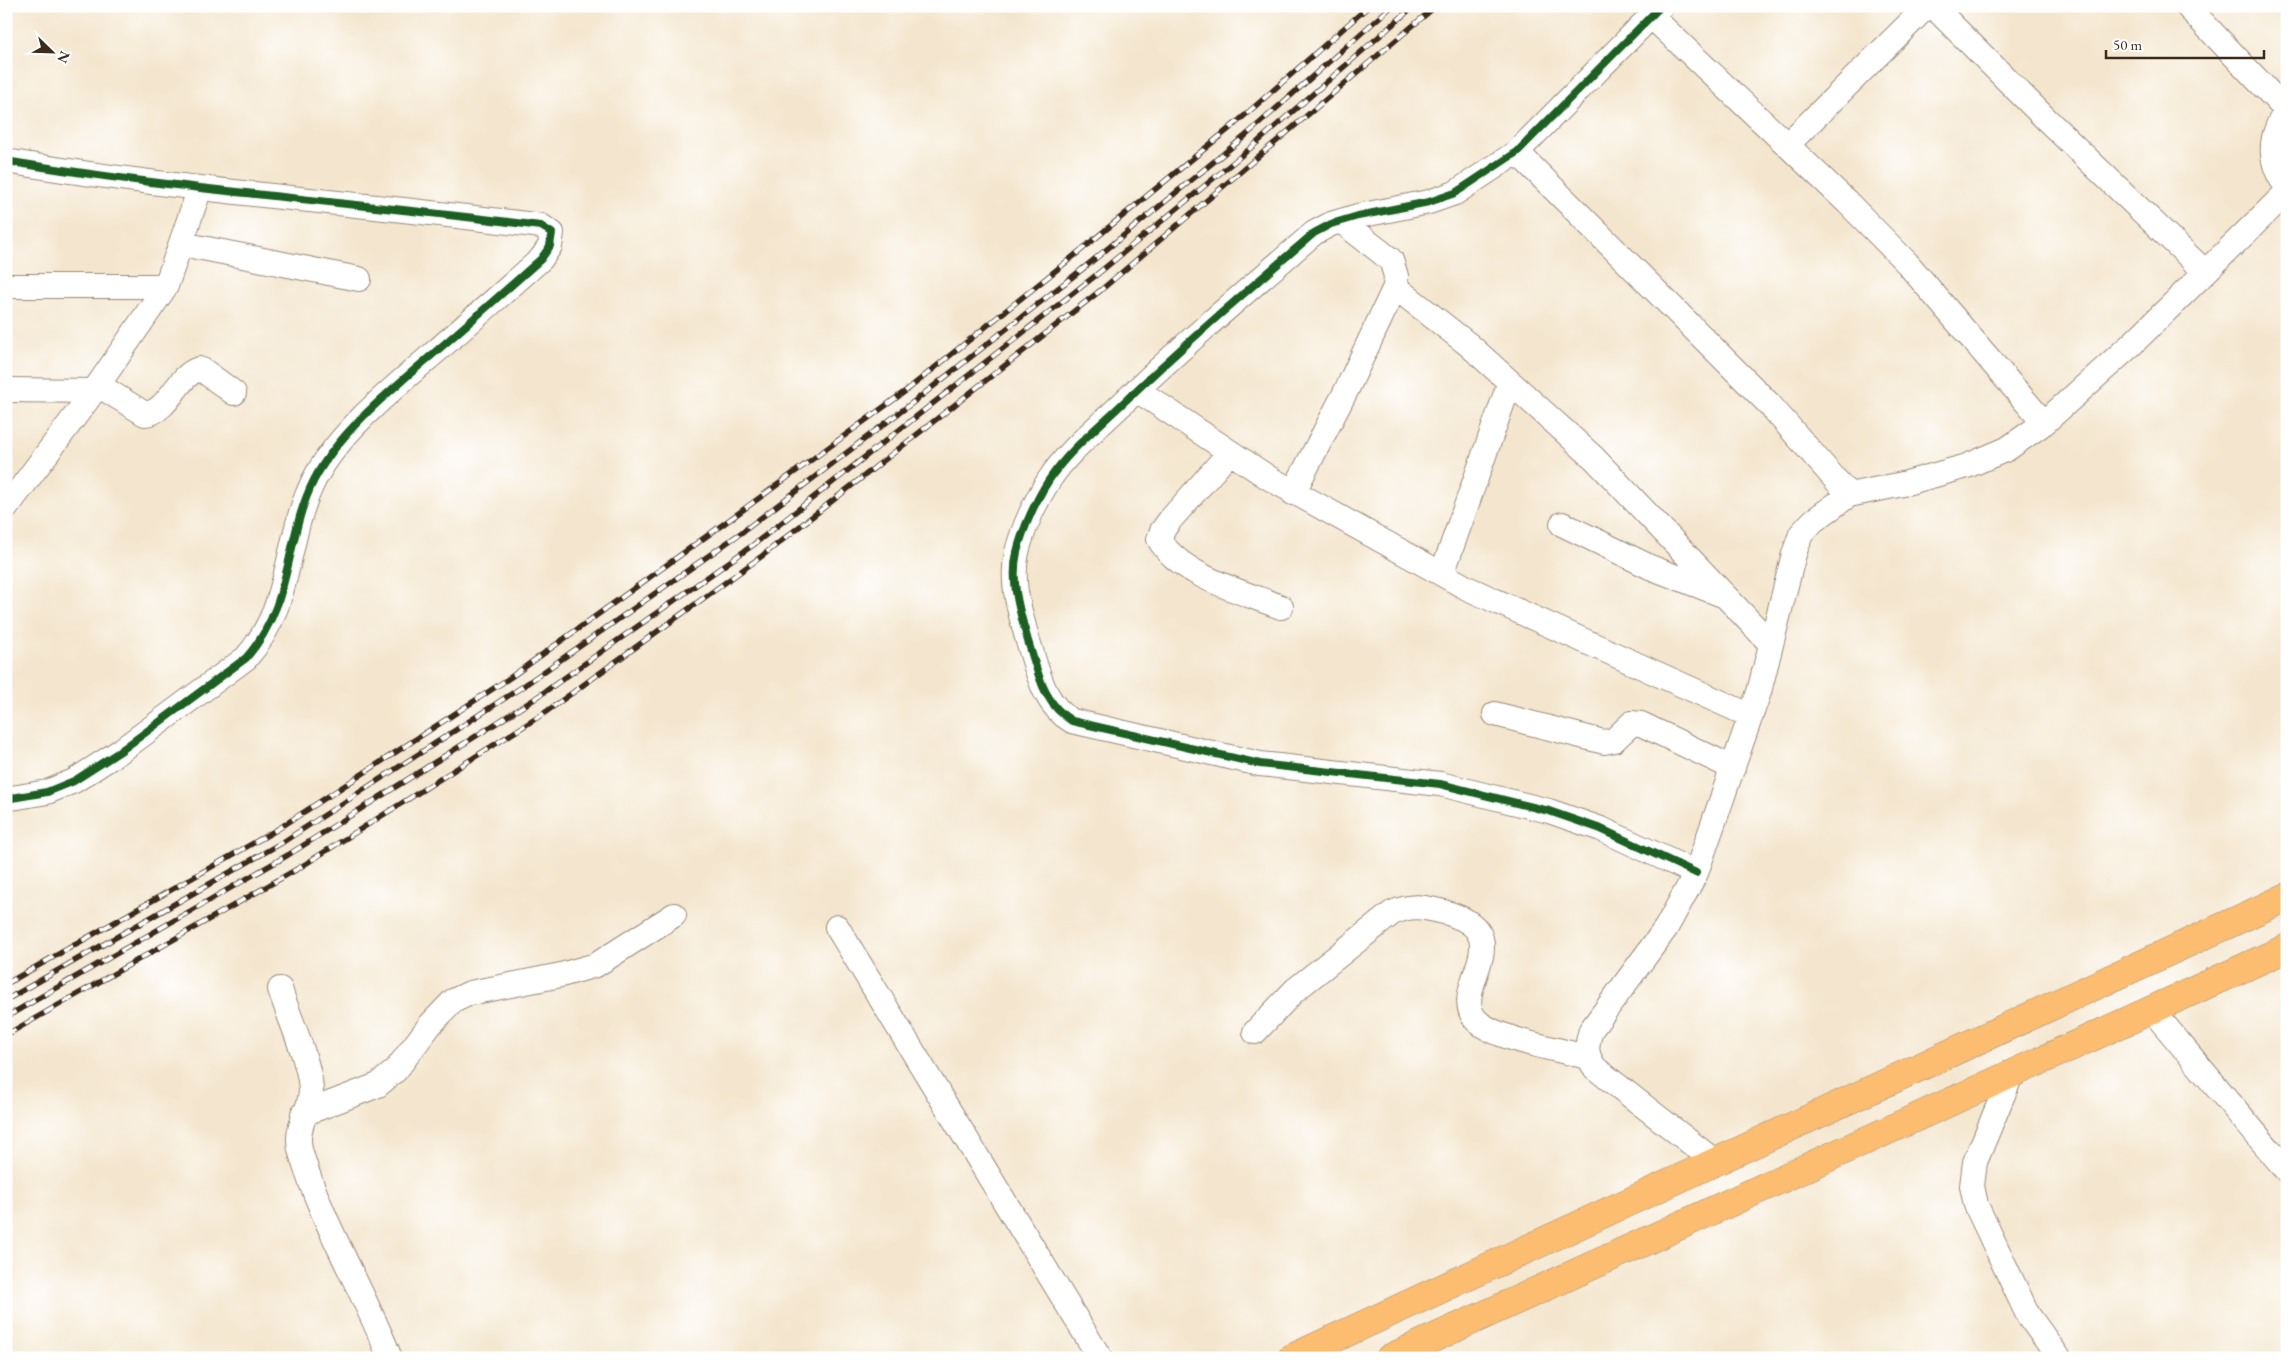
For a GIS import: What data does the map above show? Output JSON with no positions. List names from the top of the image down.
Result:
{
  "scale_bar": "50 m",
  "north": "bottom right"
}
